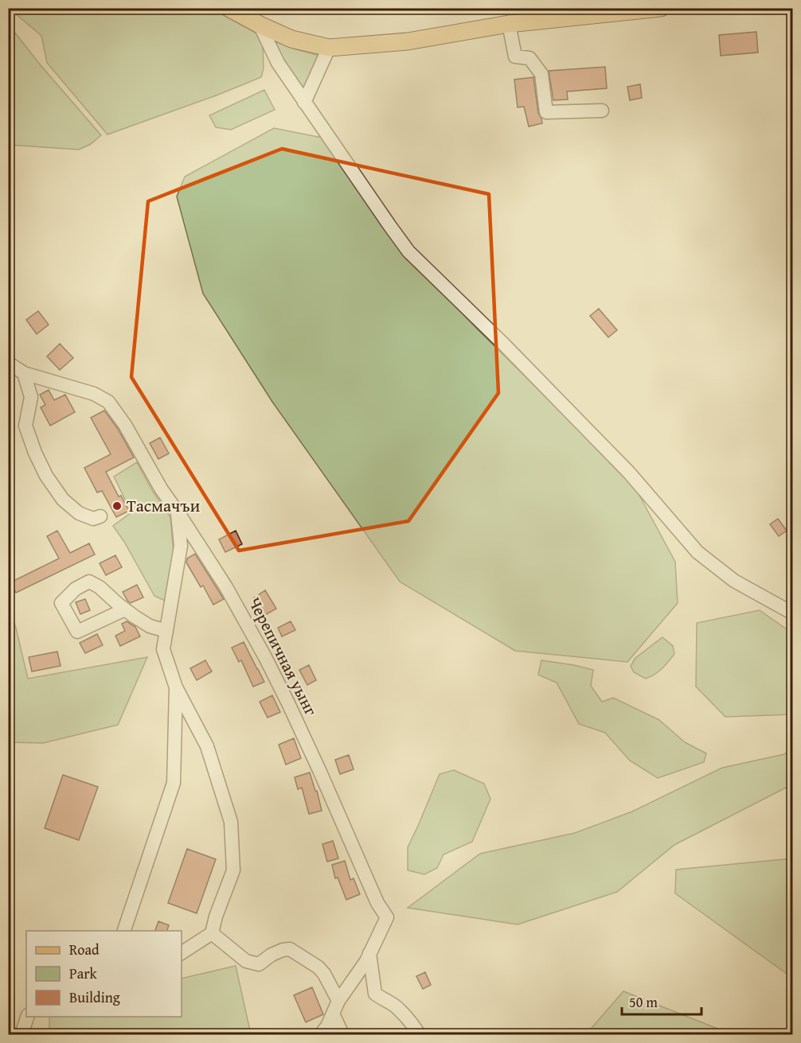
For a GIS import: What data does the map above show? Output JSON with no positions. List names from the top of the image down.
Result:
{
  "streets": {
    "street": ["Черепичная уынг"]
  },
  "places": ["Тасмачъи"],
  "legend": ["Road", "Park", "Building"],
  "scale_bar": "50 m"
}
